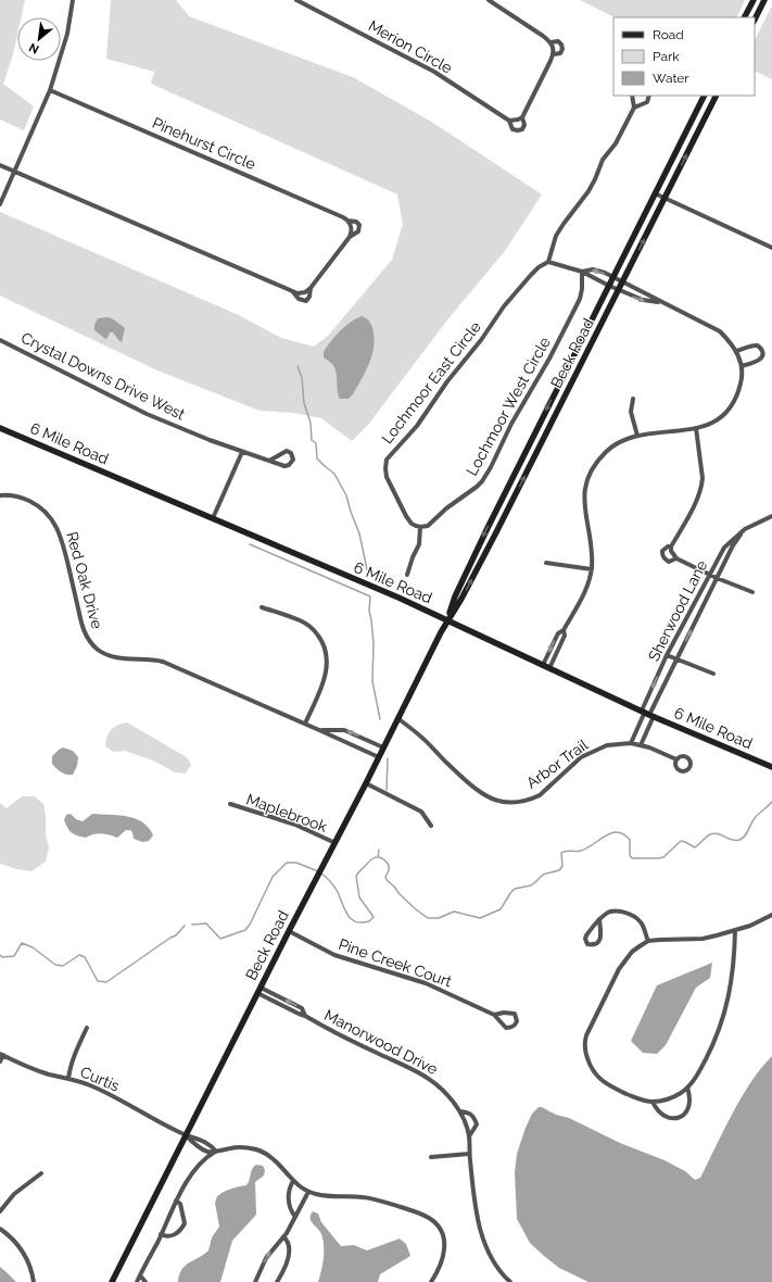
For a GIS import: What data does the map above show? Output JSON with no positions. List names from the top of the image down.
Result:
{
  "streets": {
    "main road": ["Beck Road", "6 Mile Road"],
    "street": [
      "Merion Circle",
      "Pinehurst Circle",
      "Crystal Downs Drive West",
      "Lochmoor East Circle",
      "Lochmoor West Circle",
      "Red Oak Drive",
      "Sherwood Lane",
      "Arbor Trail",
      "Maplebrook",
      "Pine Creek Court",
      "Manorwood Drive",
      "Curtis"
    ]
  },
  "crossings": [
    ["Beck Road", "6 Mile Road"],
    ["Beck Road", "Red Oak Drive"],
    ["Beck Road", "Arbor Trail"],
    ["Beck Road", "Maplebrook"],
    ["Beck Road", "Pine Creek Court"],
    ["Beck Road", "Manorwood Drive"],
    ["Beck Road", "Curtis"],
    ["Lochmoor East Circle", "Lochmoor West Circle"],
    ["6 Mile Road", "Sherwood Lane"]
  ],
  "legend": ["Road", "Park", "Water"],
  "north": "bottom left"
}
